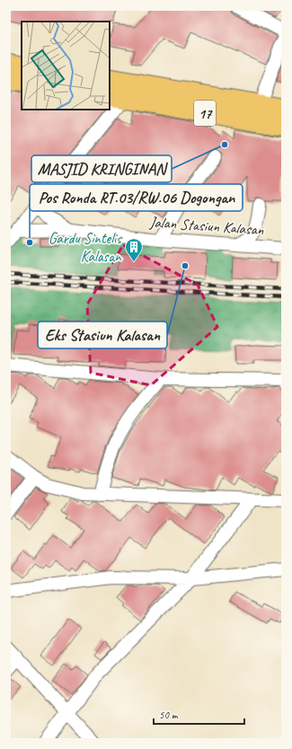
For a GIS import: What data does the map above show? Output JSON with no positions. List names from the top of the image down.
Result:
{
  "streets": {
    "highway": ["17"],
    "street": ["Jalan Stasiun Kalasan"]
  },
  "places": {
    "other": ["MASJID KRINGINAN", "Pos Ronda RT.03/RW.06 Dogongan", "Eks Stasiun Kalasan"],
    "building": ["Gardu Sintelis Kalasan"]
  },
  "scale_bar": "50 m"
}
